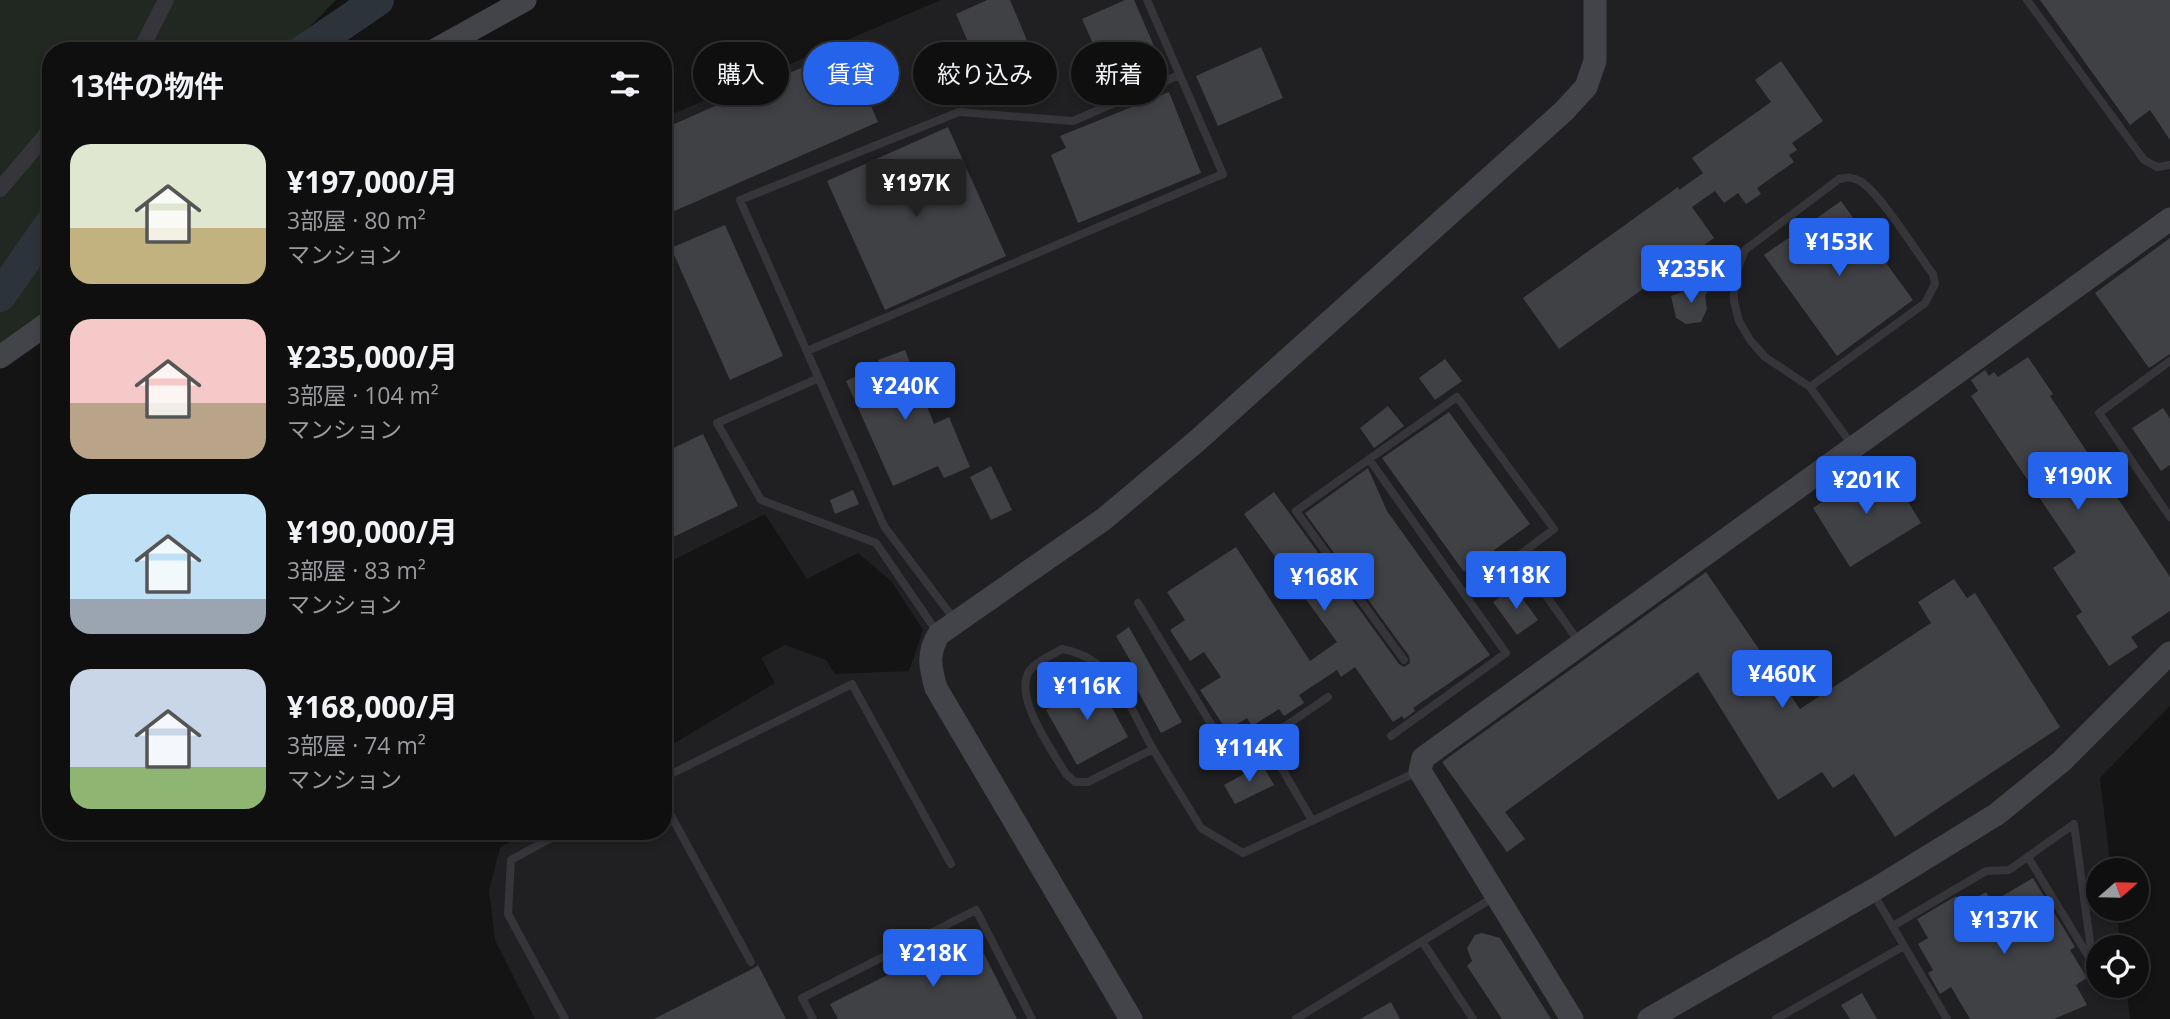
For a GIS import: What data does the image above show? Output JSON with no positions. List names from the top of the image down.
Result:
{
  "north": "right",
  "page": {
    "chip": [
      "購入",
      "賃貸",
      "絞り込み",
      "新着"
    ],
    "heading": "13件の物件",
    "list": [
      {
        "name": "¥197,000/月",
        "note": "3部屋 · 80 m² · マンション"
      },
      {
        "name": "¥235,000/月",
        "note": "3部屋 · 104 m² · マンション"
      },
      {
        "name": "¥190,000/月",
        "note": "3部屋 · 83 m² · マンション"
      },
      {
        "name": "¥168,000/月",
        "note": "3部屋 · 74 m² · マンション"
      }
    ],
    "price": [
      "¥197K",
      "¥153K",
      "¥235K",
      "¥240K",
      "¥190K",
      "¥201K",
      "¥118K",
      "¥168K",
      "¥460K",
      "¥116K",
      "¥114K",
      "¥137K",
      "¥218K"
    ]
  }
}
